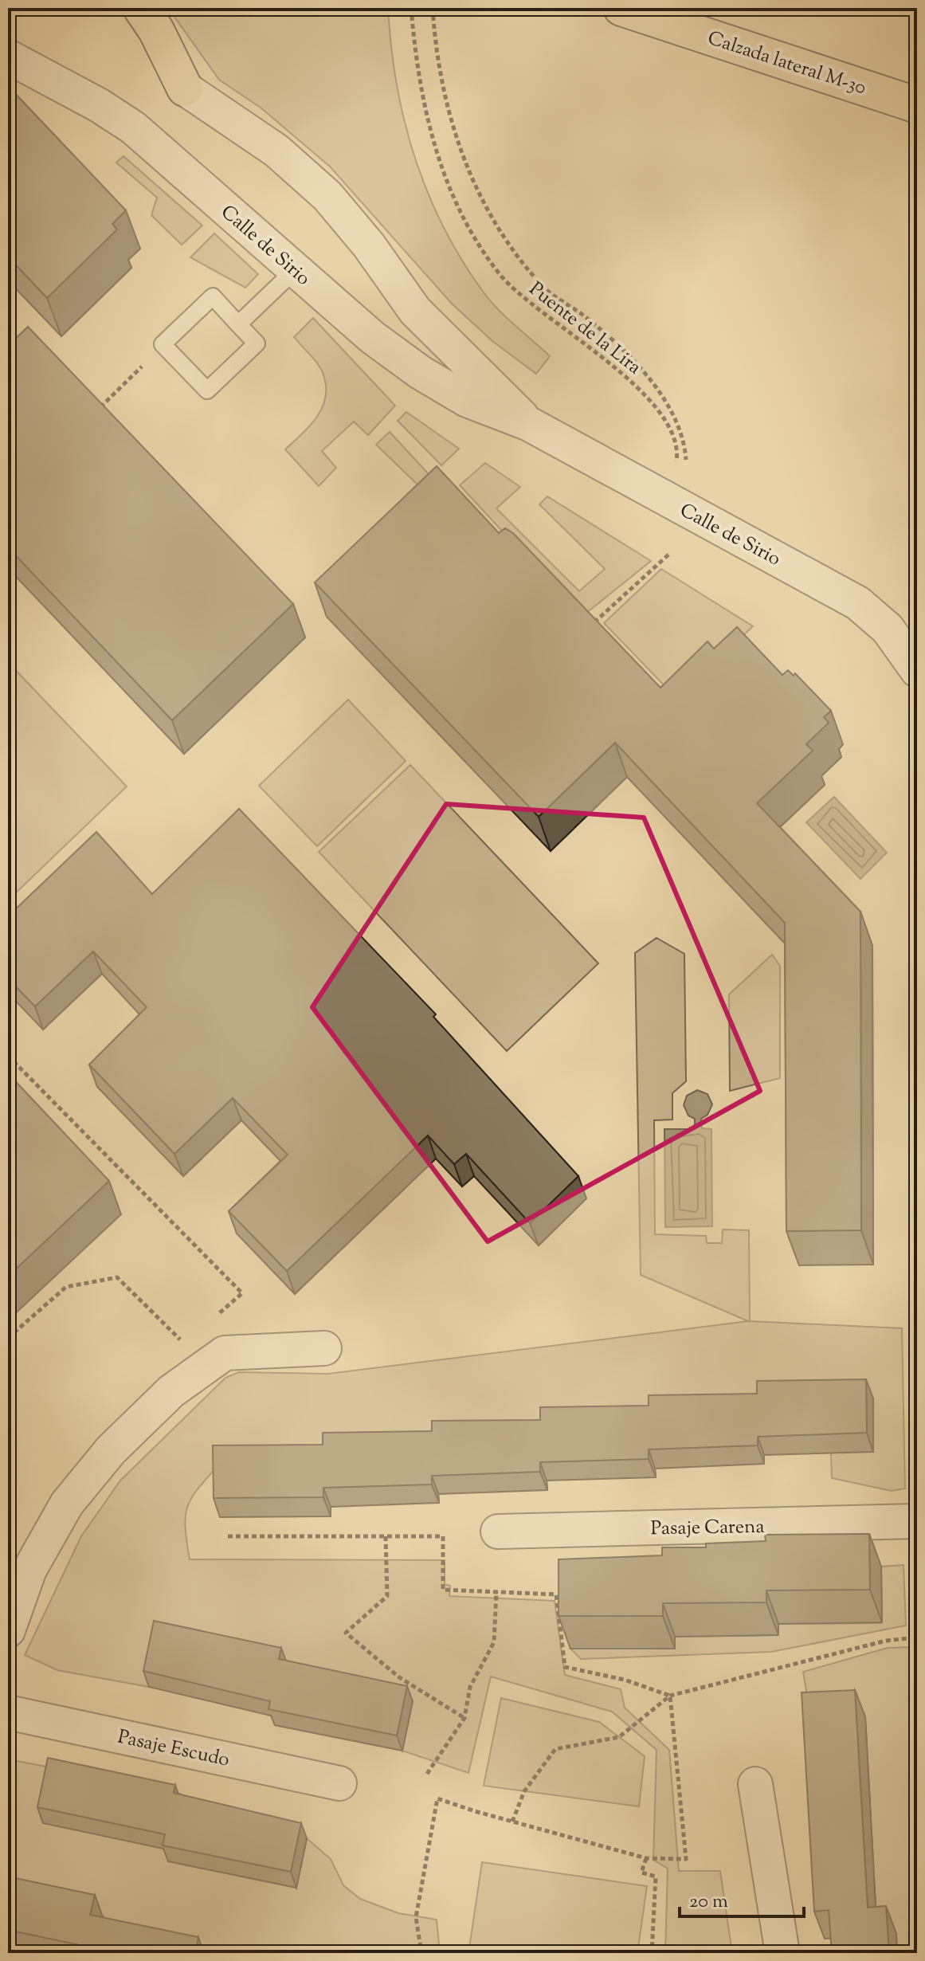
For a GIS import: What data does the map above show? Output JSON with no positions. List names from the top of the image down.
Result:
{
  "streets": {
    "highway": ["Calzada lateral M-30"],
    "street": ["Calle de Sirio", "Pasaje Carena", "Pasaje Escudo"],
    "path": ["Puente de la Lira"]
  },
  "scale_bar": "20 m"
}
